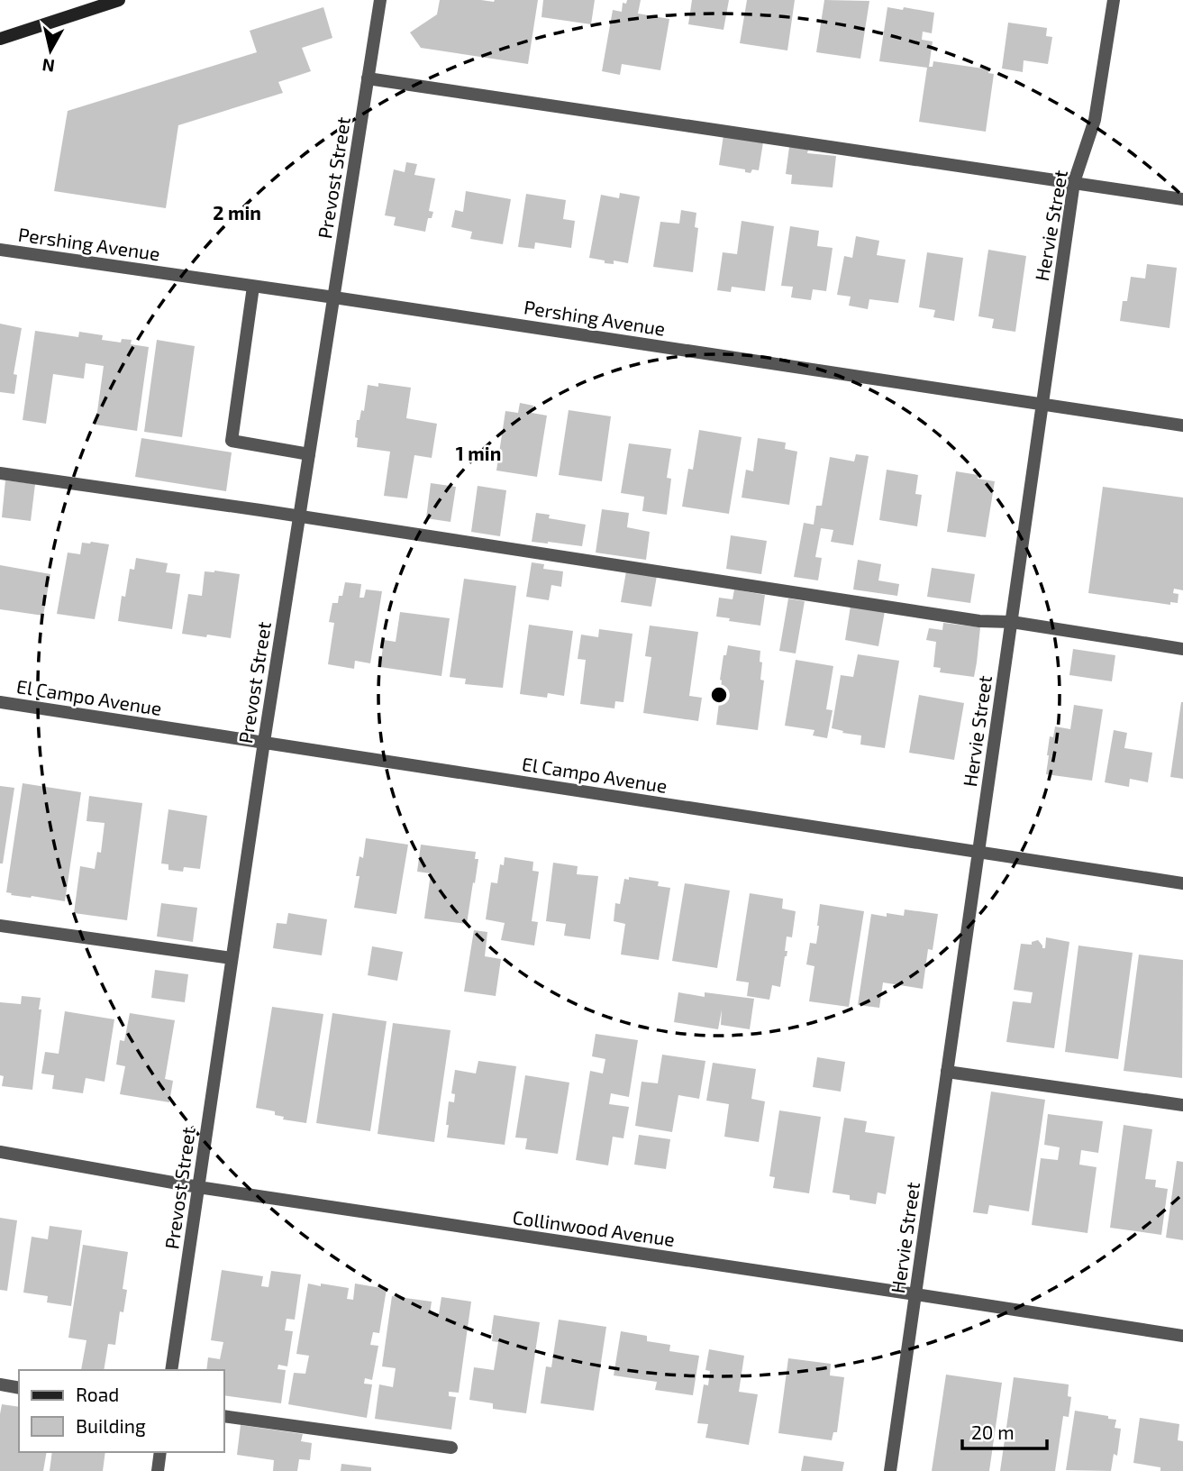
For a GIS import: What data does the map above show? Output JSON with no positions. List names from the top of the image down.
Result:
{
  "streets": {
    "street": [
      "Prevost Street",
      "Hervie Street",
      "Pershing Avenue",
      "El Campo Avenue",
      "Collinwood Avenue"
    ]
  },
  "crossings": [
    ["Prevost Street", "Pershing Avenue"],
    ["Prevost Street", "El Campo Avenue"],
    ["Prevost Street", "Collinwood Avenue"],
    ["Hervie Street", "Pershing Avenue"],
    ["Hervie Street", "El Campo Avenue"],
    ["Hervie Street", "Collinwood Avenue"]
  ],
  "legend": ["Road", "Building"],
  "scale_bar": "20 m",
  "north": "bottom",
  "rings": ["2 min", "1 min"]
}
